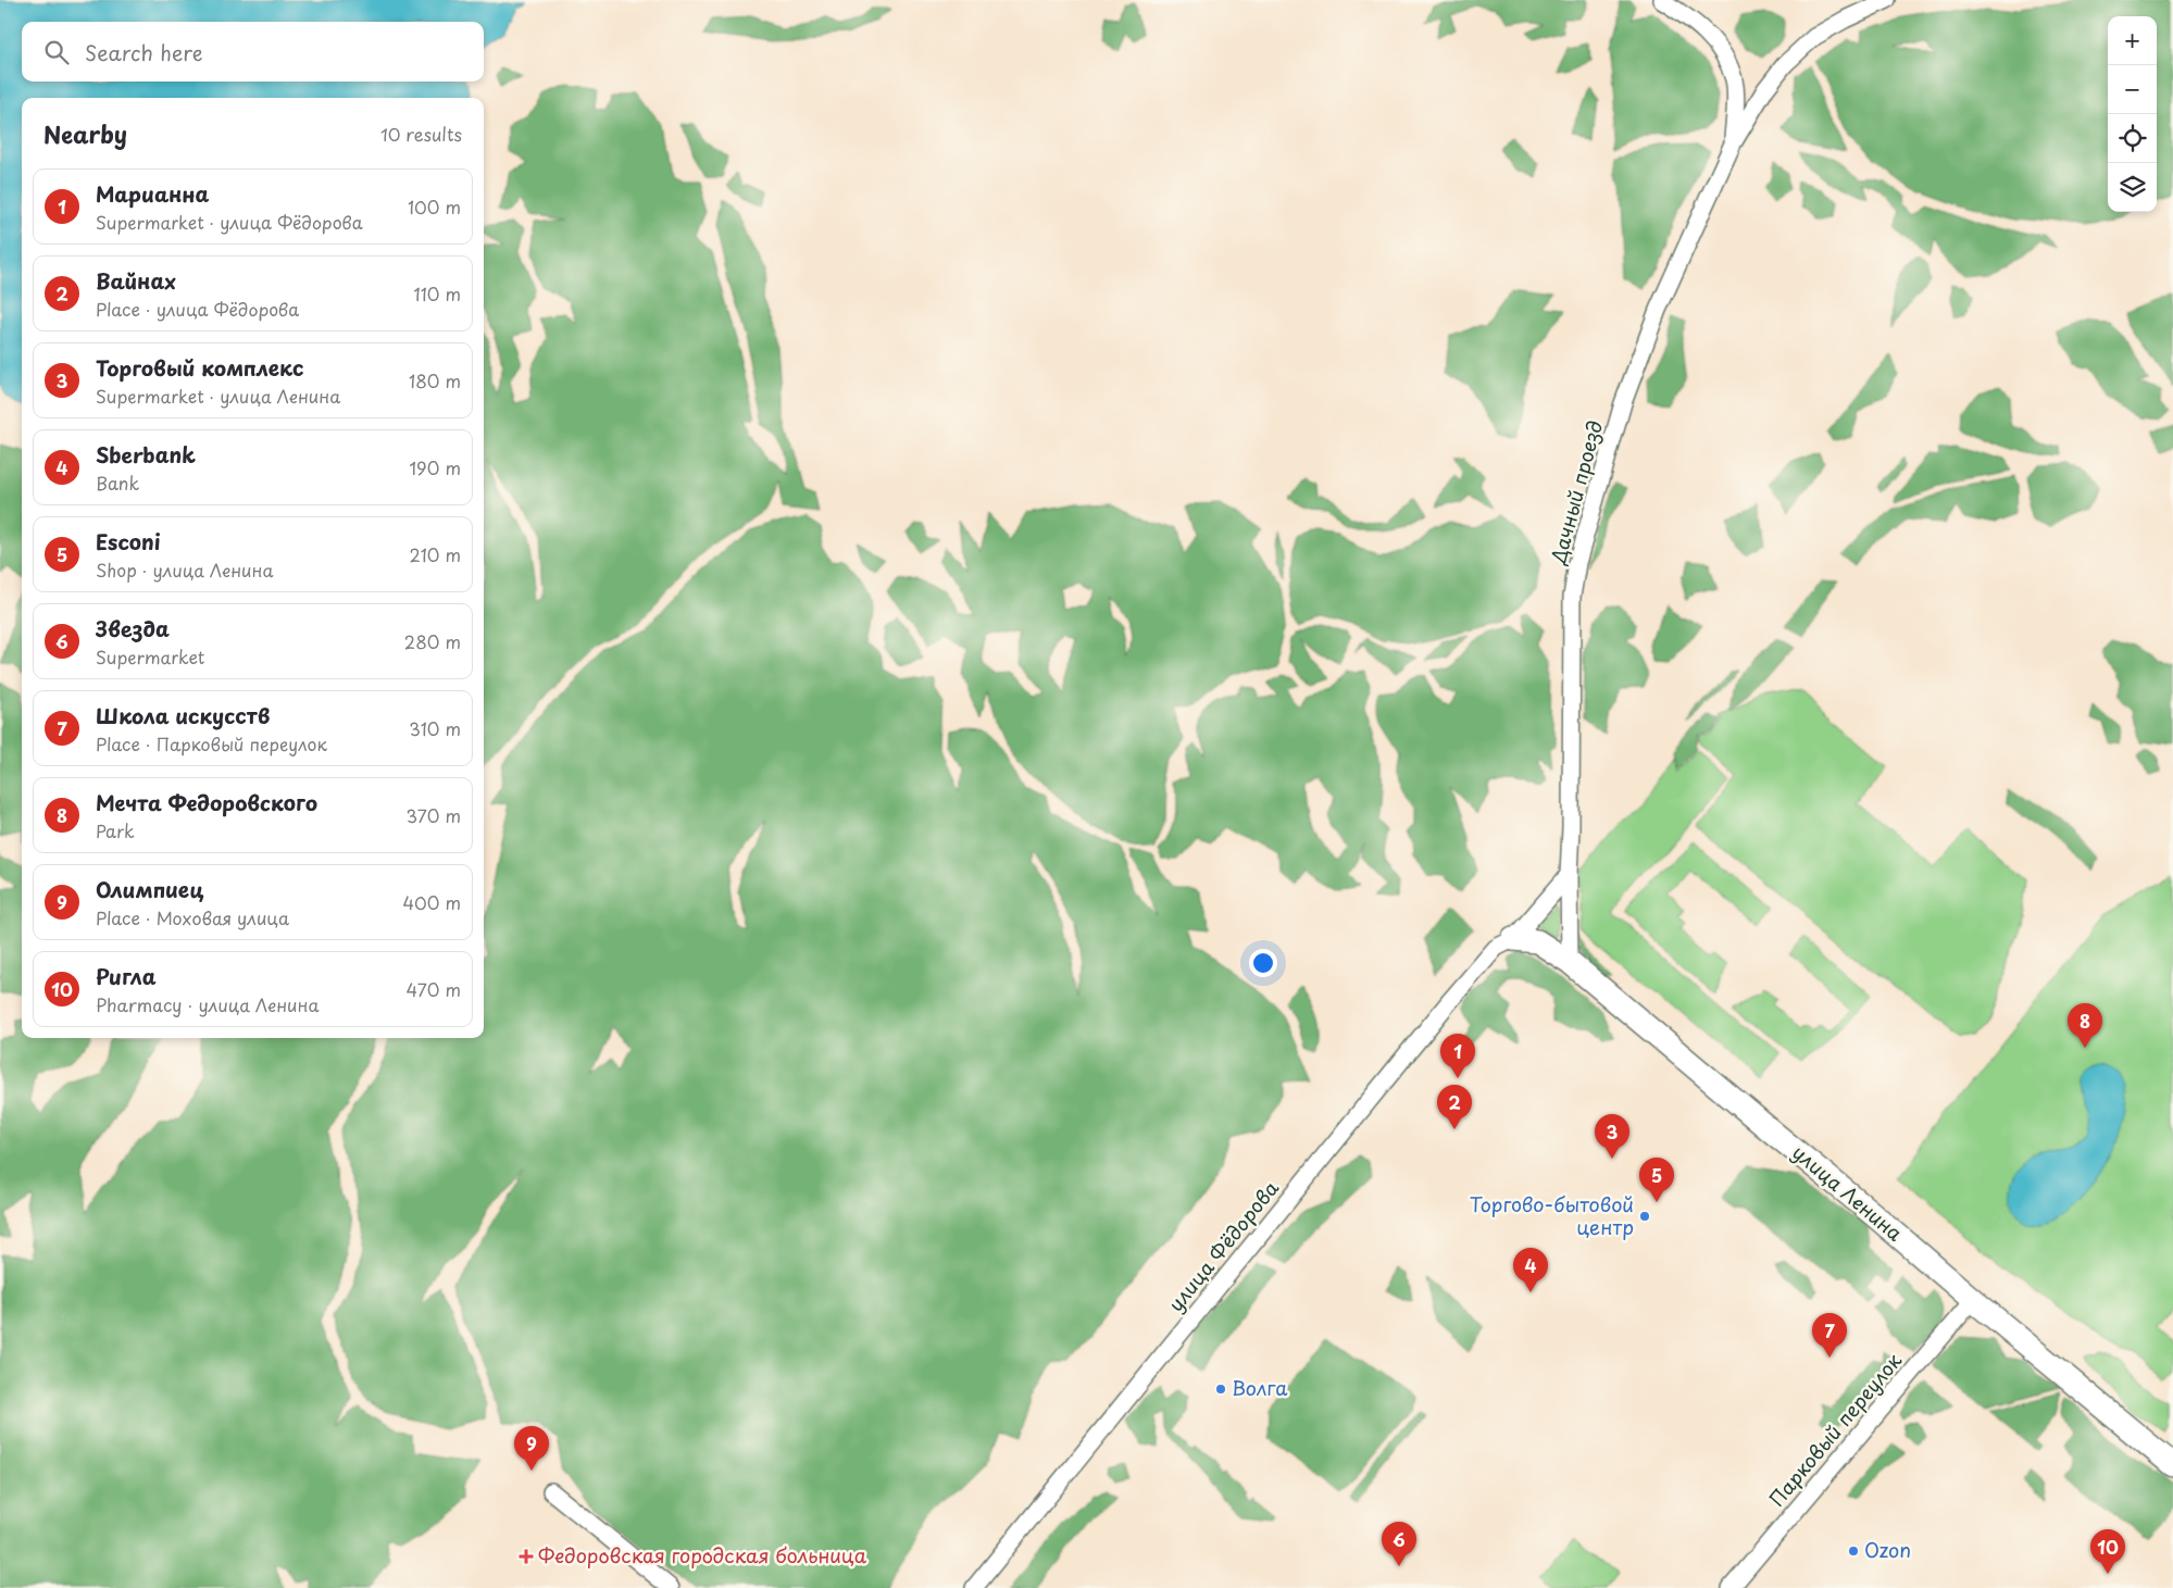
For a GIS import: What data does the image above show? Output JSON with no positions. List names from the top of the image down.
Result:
{
  "streets": {
    "street": [
      "Дачный проезд",
      "улица Ленина",
      "улица Фёдорова",
      "Парковый переулок"
    ]
  },
  "crossings": [
    ["Дачный проезд", "улица Ленина"],
    ["Дачный проезд", "улица Фёдорова"],
    ["улица Ленина", "улица Фёдорова"],
    ["улица Ленина", "Парковый переулок"]
  ],
  "places": {
    "other": ["Торгово-бытовой центр", "Волга", "Ozon"],
    "health": ["Федоровская городская больница"]
  },
  "page": {
    "map_buttons": ["+", "−"],
    "search": "Search here",
    "heading": ["Nearby", "10 results"],
    "list": [
      {
        "mark": "1",
        "name": "Марианна",
        "note": "Supermarket · улица Фёдорова",
        "value": "100 m"
      },
      {
        "mark": "2",
        "name": "Вайнах",
        "note": "Place · улица Фёдорова",
        "value": "110 m"
      },
      {
        "mark": "3",
        "name": "Торговый комплекс",
        "note": "Supermarket · улица Ленина",
        "value": "180 m"
      },
      {
        "mark": "4",
        "name": "Sberbank",
        "note": "Bank",
        "value": "190 m"
      },
      {
        "mark": "5",
        "name": "Esconi",
        "note": "Shop · улица Ленина",
        "value": "210 m"
      },
      {
        "mark": "6",
        "name": "Звезда",
        "note": "Supermarket",
        "value": "280 m"
      },
      {
        "mark": "7",
        "name": "Школа искусств",
        "note": "Place · Парковый переулок",
        "value": "310 m"
      },
      {
        "mark": "8",
        "name": "Мечта Федоровского",
        "note": "Park",
        "value": "370 m"
      },
      {
        "mark": "9",
        "name": "Олимпиец",
        "note": "Place · Моховая улица",
        "value": "400 m"
      },
      {
        "mark": "10",
        "name": "Ригла",
        "note": "Pharmacy · улица Ленина",
        "value": "470 m"
      }
    ],
    "pins": [
      "8",
      "1",
      "2",
      "3",
      "5",
      "4",
      "7",
      "9",
      "6",
      "10"
    ]
  }
}
